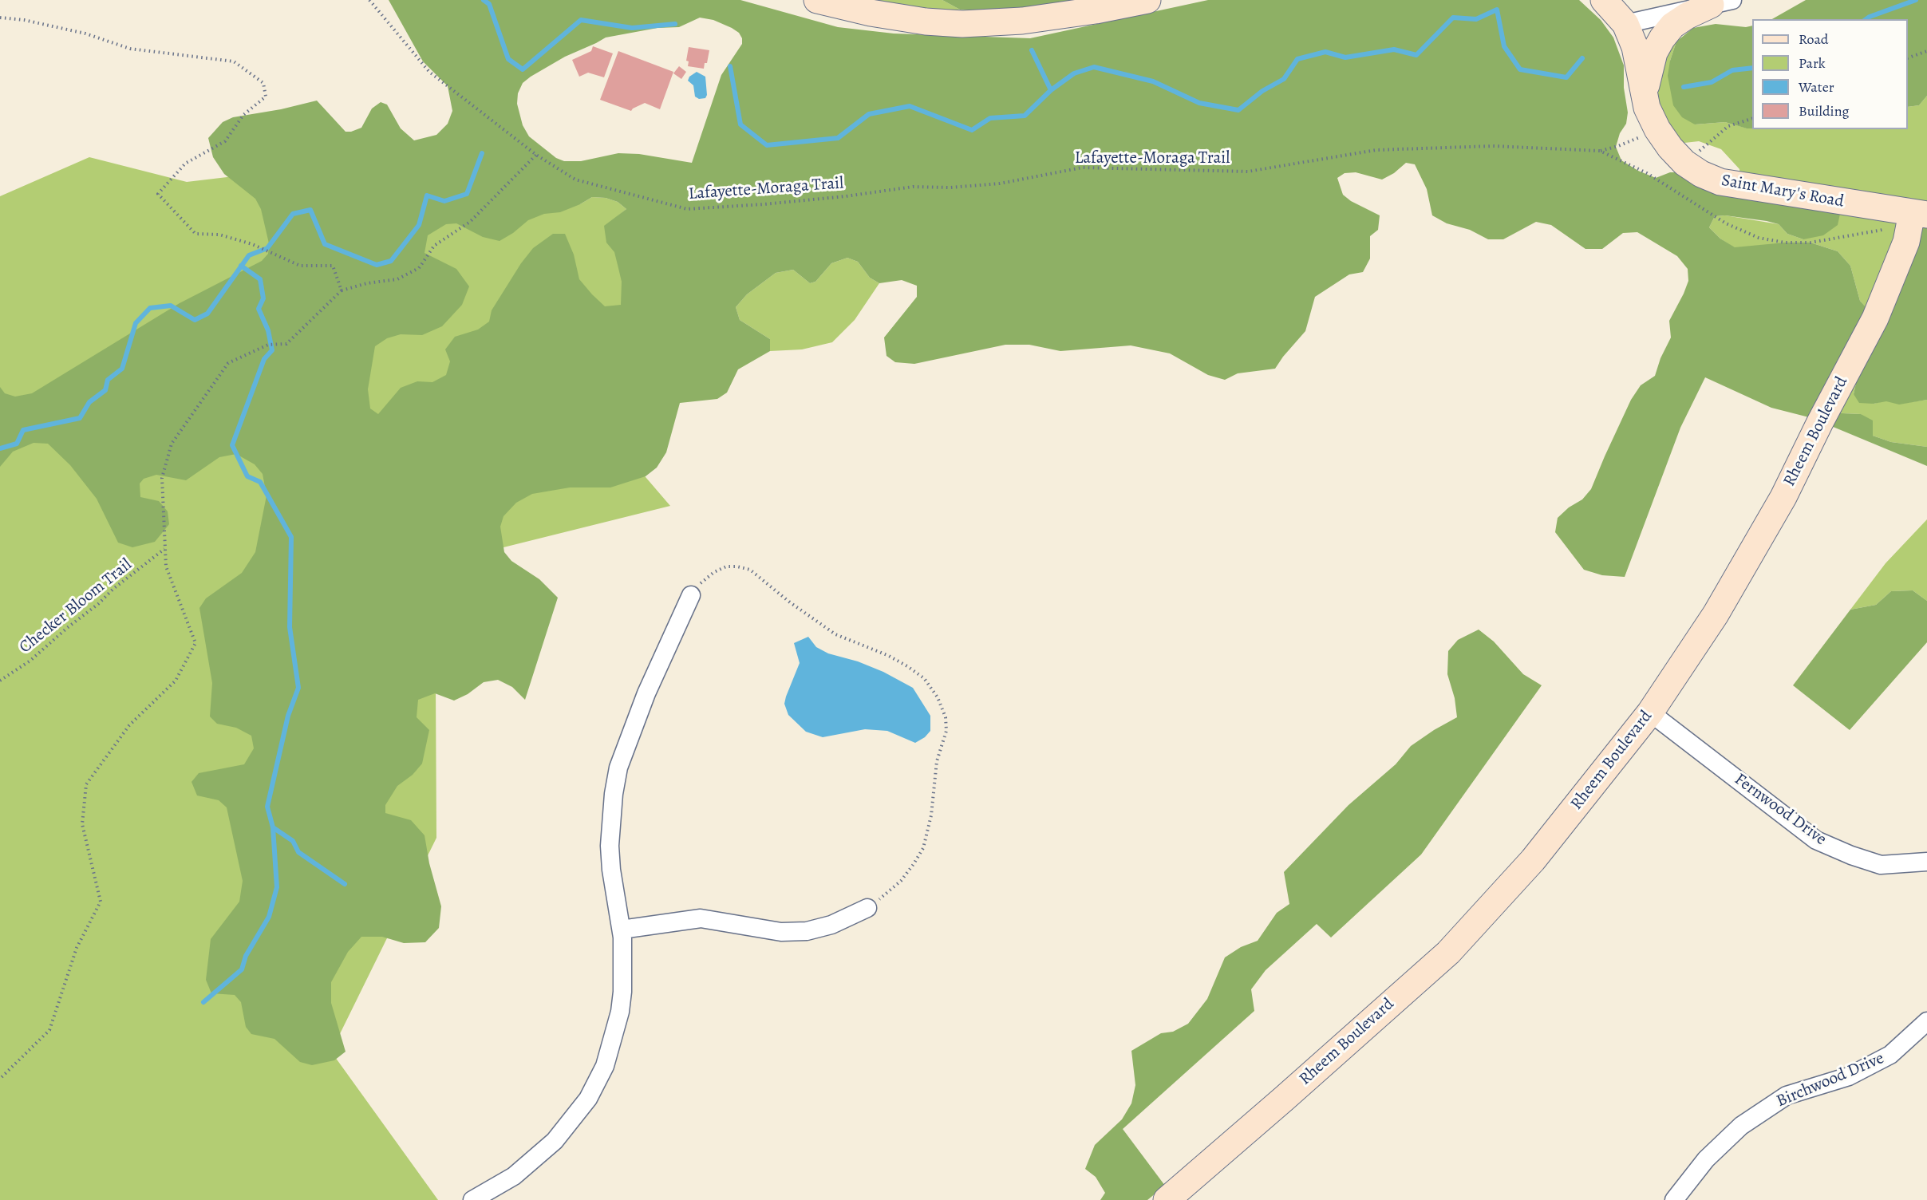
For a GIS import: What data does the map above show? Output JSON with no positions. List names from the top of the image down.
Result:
{
  "streets": {
    "street": [
      "Saint Mary's Road",
      "Rheem Boulevard",
      "Fernwood Drive",
      "Birchwood Drive"
    ],
    "path": ["Lafayette-Moraga Trail", "Checker Bloom Trail"]
  },
  "crossings": [
    ["Lafayette-Moraga Trail", "Saint Mary's Road"],
    ["Lafayette-Moraga Trail", "Rheem Boulevard"],
    ["Saint Mary's Road", "Rheem Boulevard"],
    ["Rheem Boulevard", "Fernwood Drive"]
  ],
  "legend": [
    "Road",
    "Park",
    "Water",
    "Building"
  ]
}
